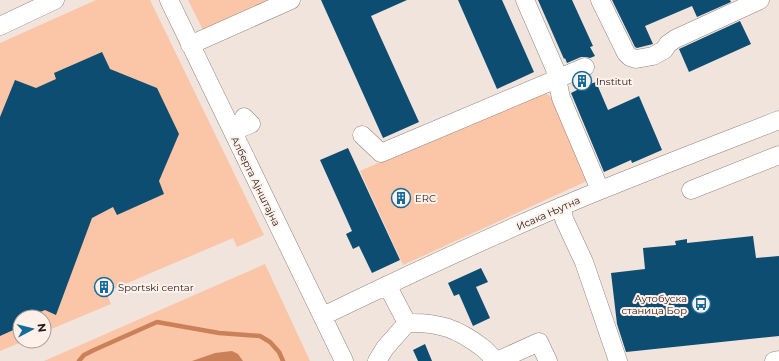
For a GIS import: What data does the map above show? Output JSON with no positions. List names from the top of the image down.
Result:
{
  "streets": {
    "street": ["Алберта Ајнштајна", "Исака Њутна"]
  },
  "crossings": [
    ["Алберта Ајнштајна", "Исака Њутна"]
  ],
  "places": {
    "building": ["Institut", "ERC", "Sportski centar"],
    "bus stop": ["Аутобуска станица Бор"]
  },
  "north": "right"
}
